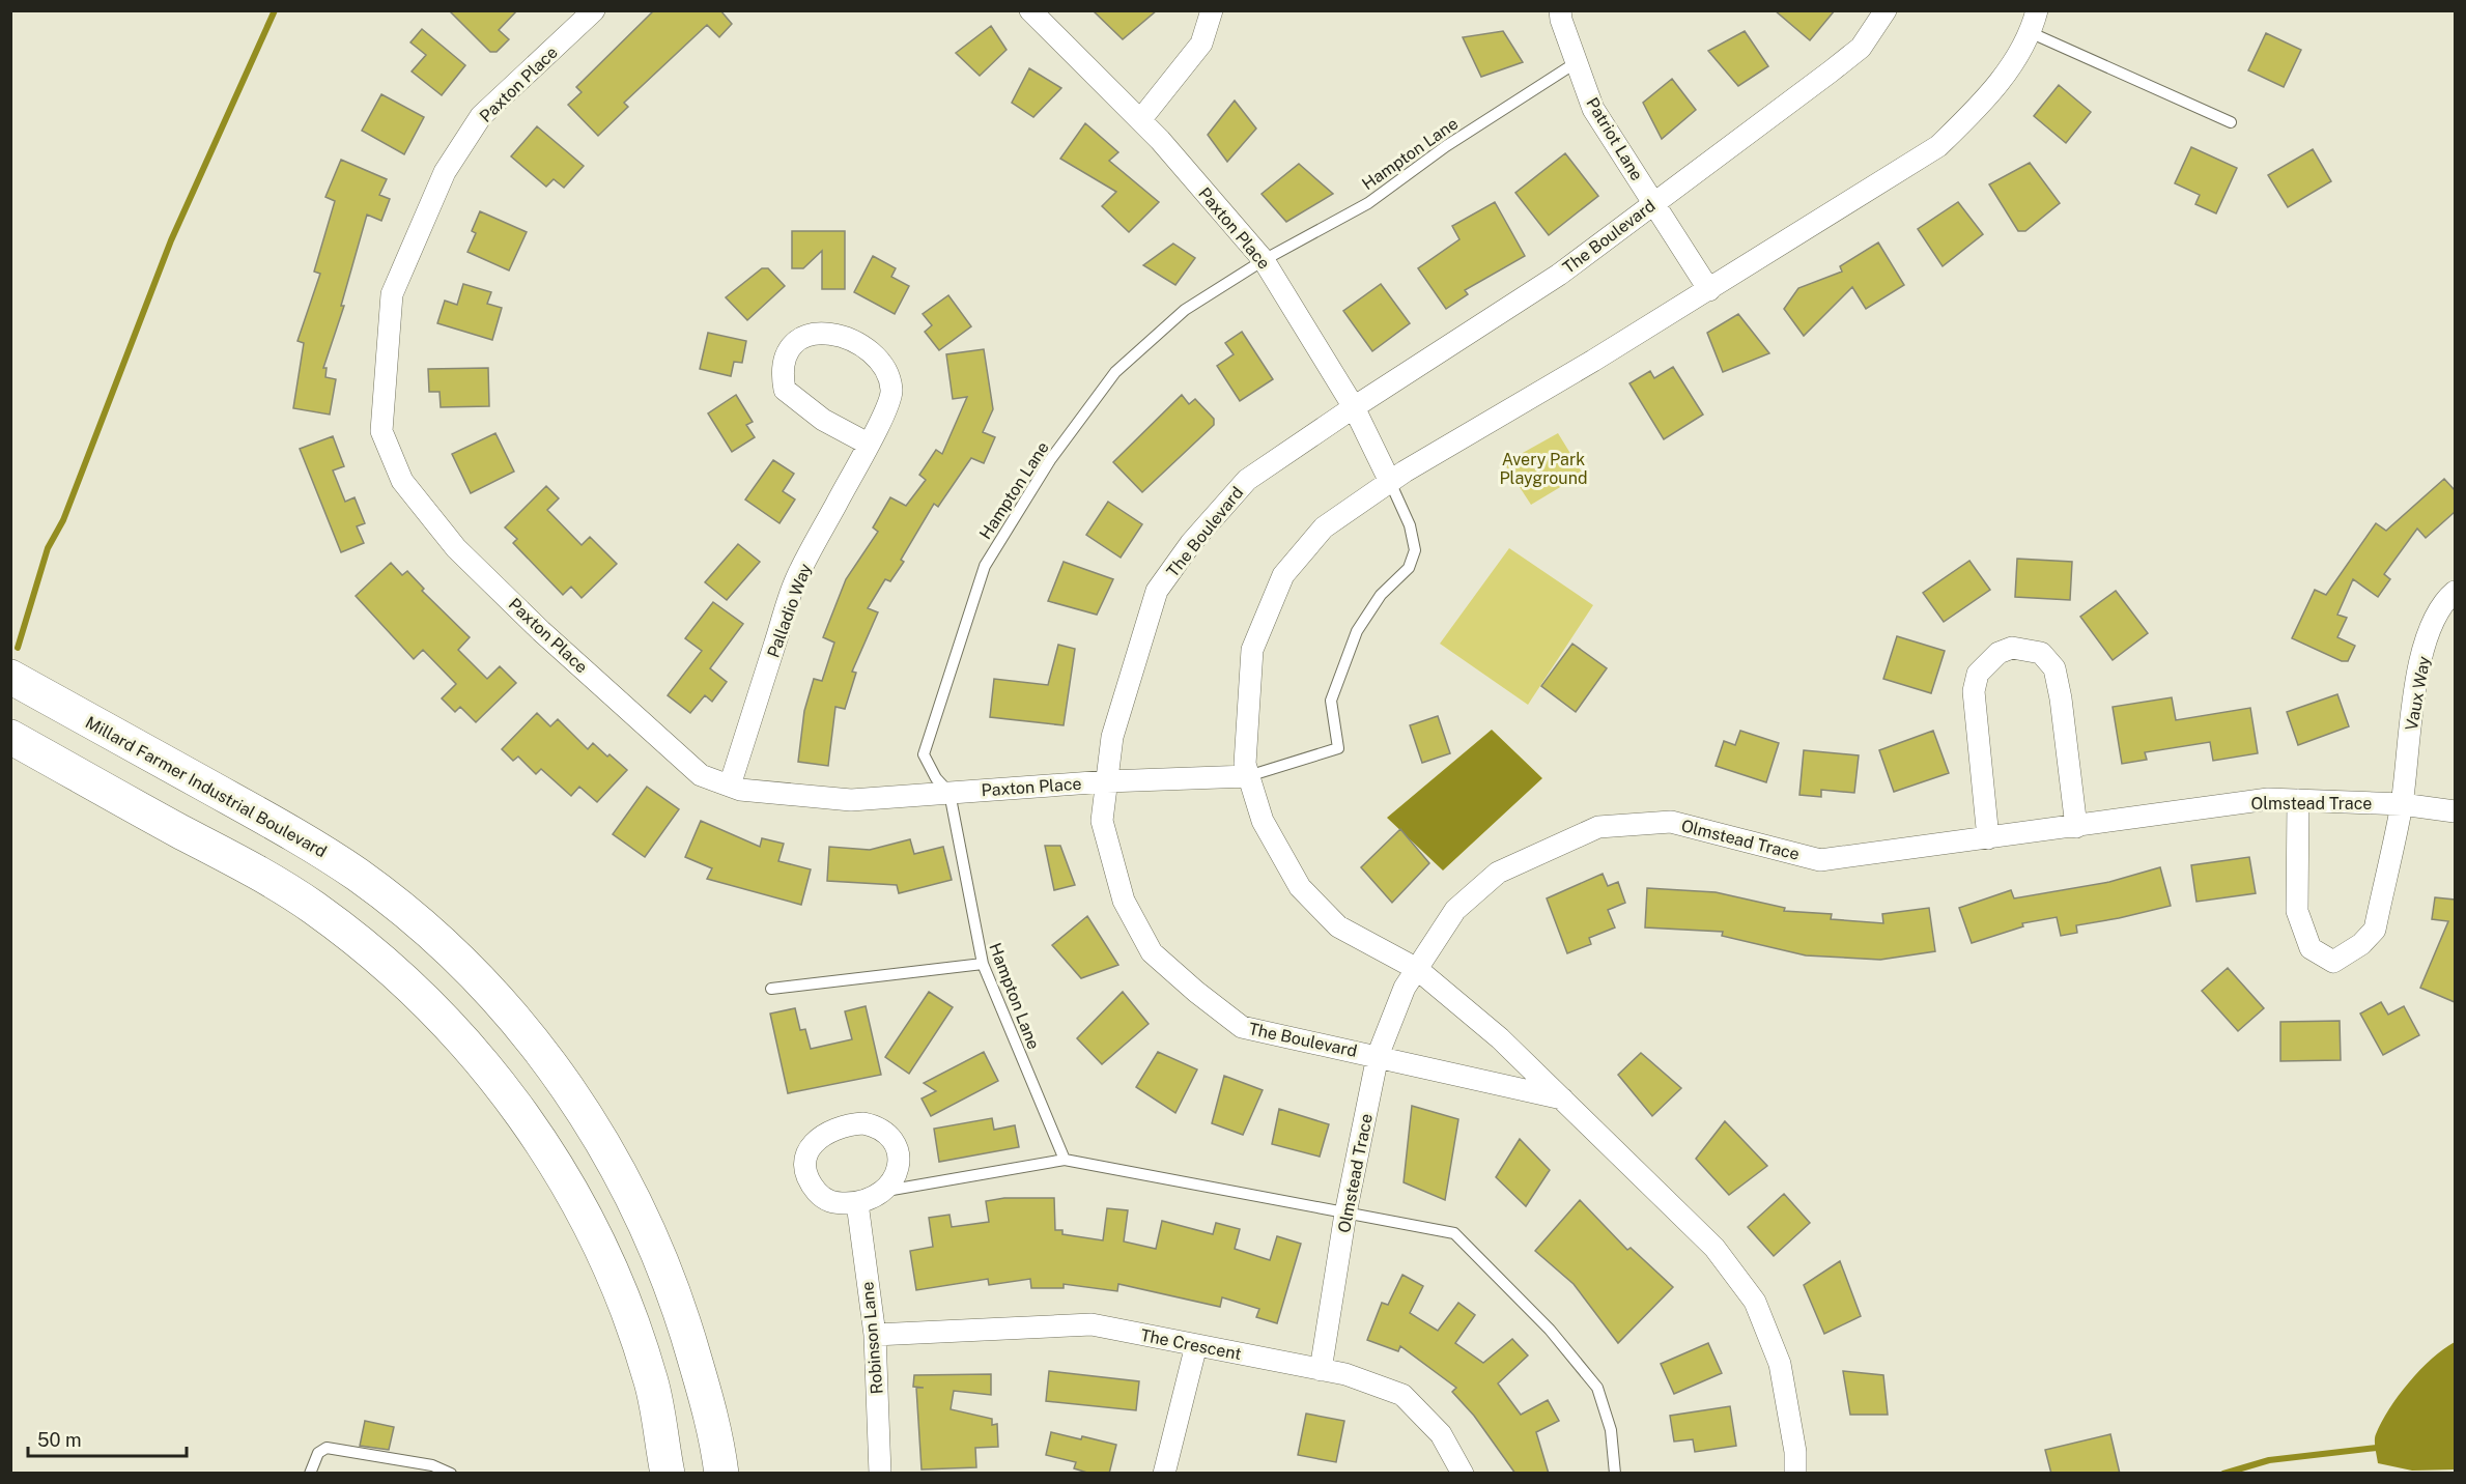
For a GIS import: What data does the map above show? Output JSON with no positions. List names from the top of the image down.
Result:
{
  "streets": {
    "main road": ["Millard Farmer Industrial Boulevard"],
    "street": [
      "Paxton Place",
      "Patriot Lane",
      "The Boulevard",
      "Palladio Way",
      "Vaux Way",
      "Olmstead Trace",
      "Robinson Lane",
      "The Crescent"
    ],
    "lane": ["Hampton Lane"]
  },
  "crossings": [
    ["Paxton Place", "Hampton Lane"],
    ["Paxton Place", "The Boulevard"],
    ["Paxton Place", "Palladio Way"],
    ["Patriot Lane", "Hampton Lane"],
    ["Patriot Lane", "The Boulevard"],
    ["The Boulevard", "Olmstead Trace"],
    ["Vaux Way", "Olmstead Trace"],
    ["Olmstead Trace", "The Crescent"],
    ["Robinson Lane", "The Crescent"]
  ],
  "parks": ["Avery Park Playground"],
  "scale_bar": "50 m"
}
